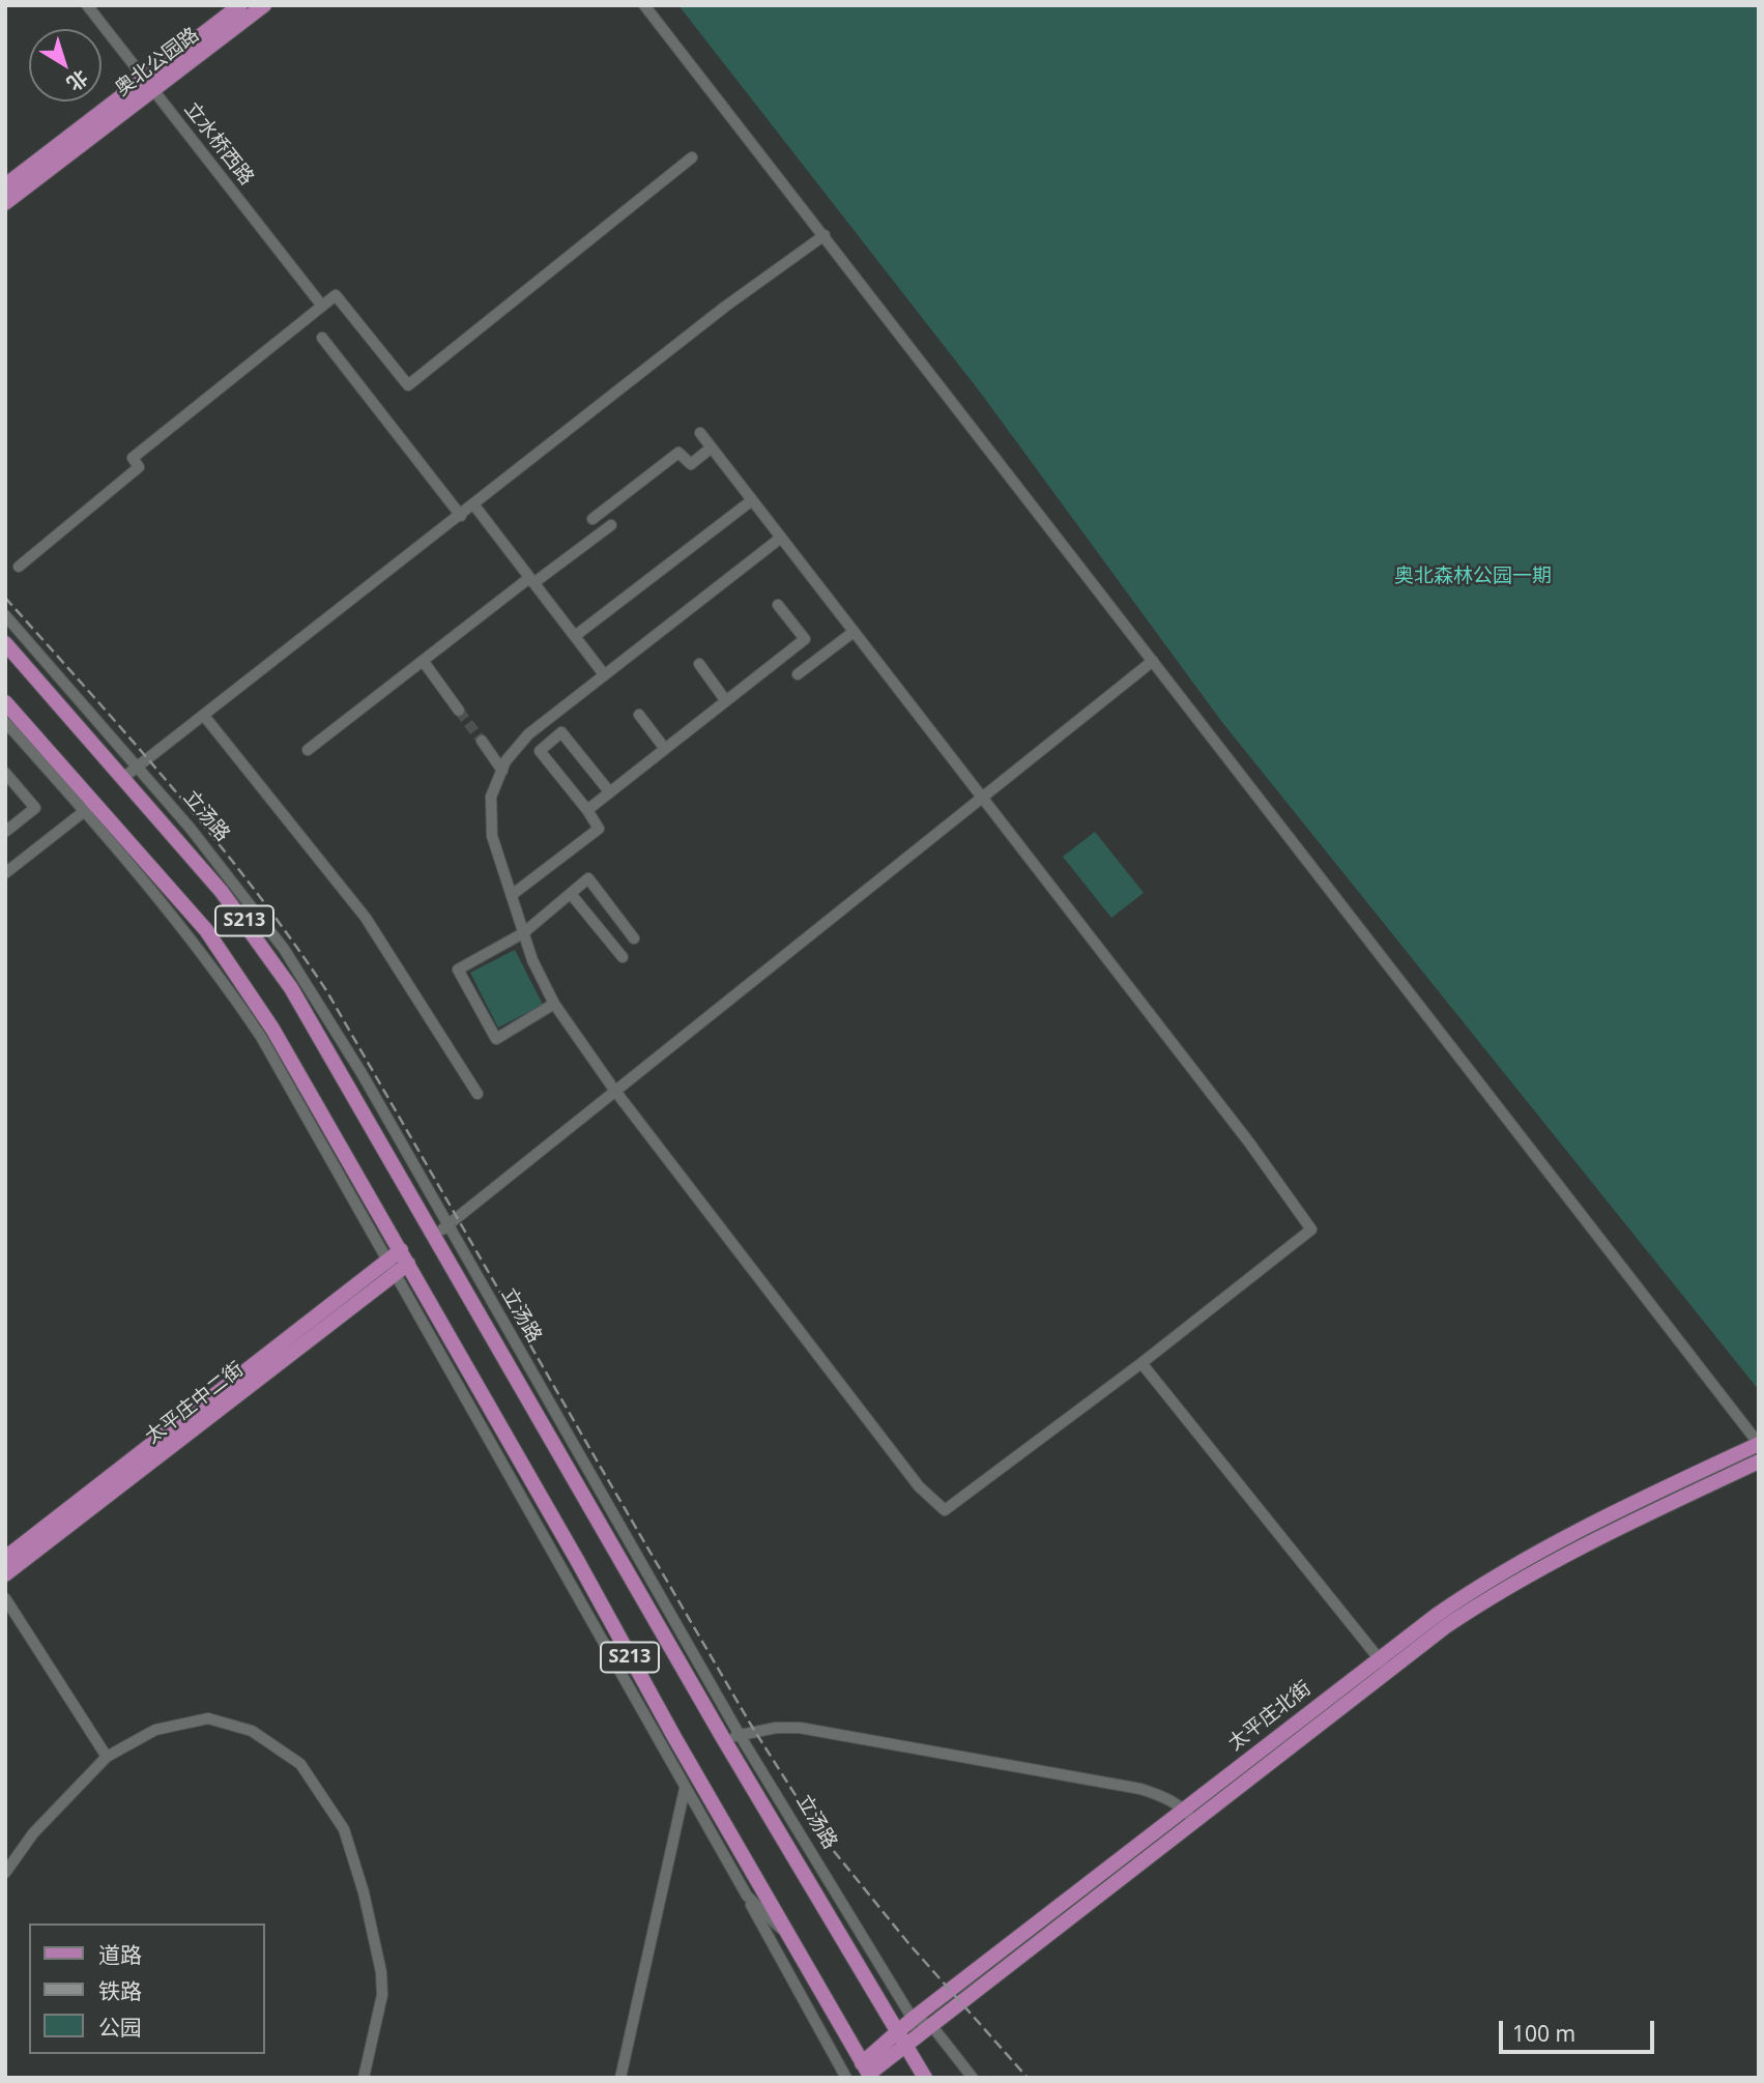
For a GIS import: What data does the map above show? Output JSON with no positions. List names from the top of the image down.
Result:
{
  "streets": {
    "main road": [
      "奥北公园路",
      "立汤路",
      "S213",
      "太平庄中二街",
      "太平庄北街"
    ],
    "street": ["立水桥西路"]
  },
  "crossings": [
    ["奥北公园路", "立水桥西路"],
    ["立汤路", "太平庄北街"],
    ["S213", "太平庄中二街"],
    ["S213", "太平庄北街"]
  ],
  "parks": ["奥北森林公园一期"],
  "legend": ["道路", "铁路", "公园"],
  "scale_bar": "100 m",
  "north": "bottom right"
}
